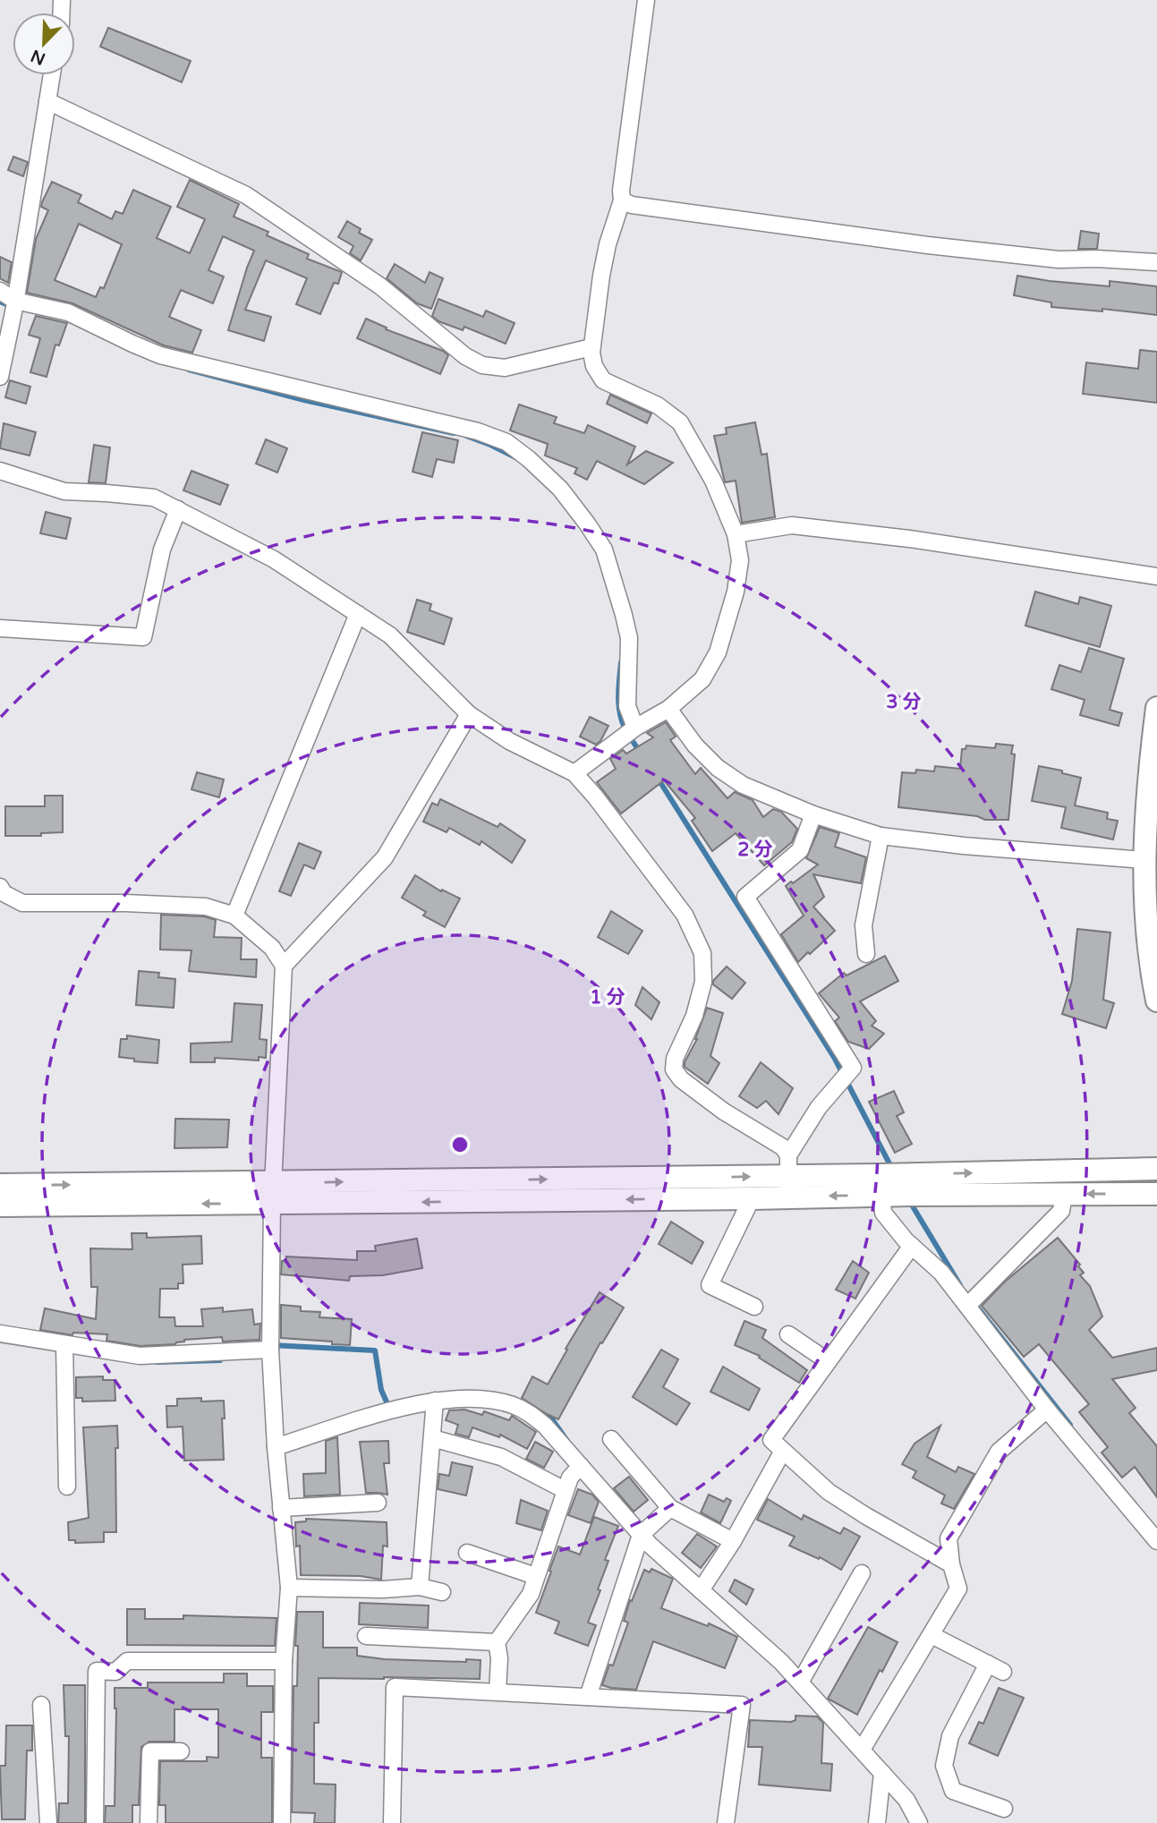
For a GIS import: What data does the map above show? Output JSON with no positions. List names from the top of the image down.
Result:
{
  "north": "bottom left",
  "rings": ["3 分", "2 分", "1 分"]
}
